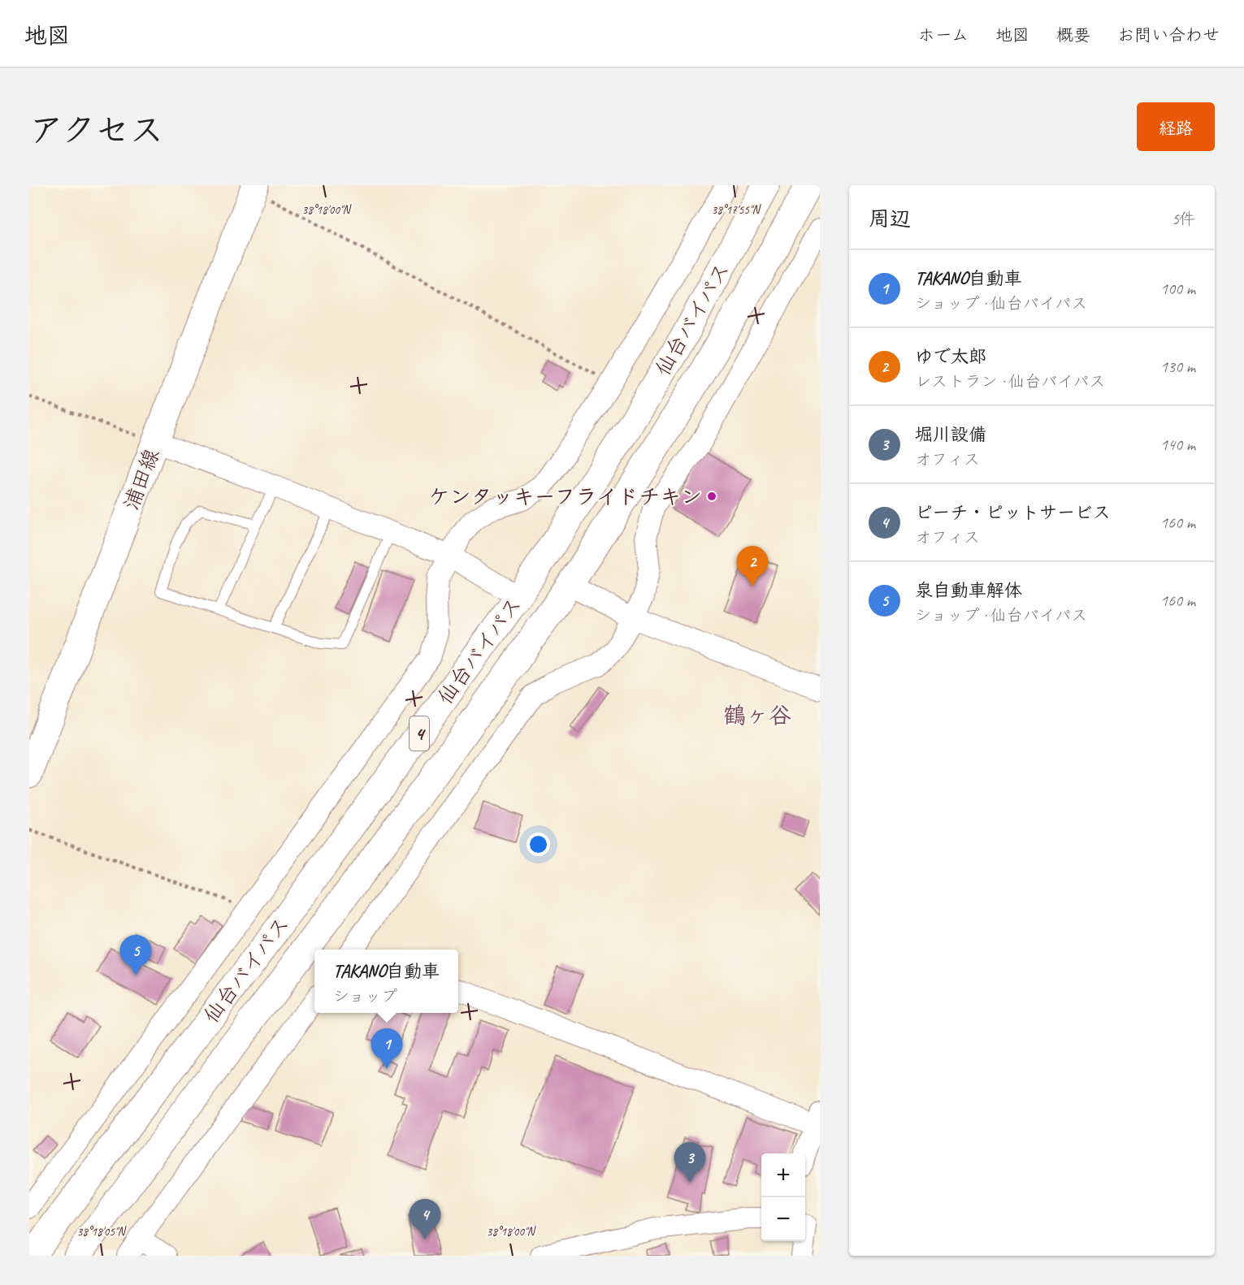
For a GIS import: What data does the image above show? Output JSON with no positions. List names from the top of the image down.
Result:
{
  "streets": {
    "main road": ["仙台バイパス", "浦田線", "4"]
  },
  "districts": ["鶴ヶ谷"],
  "places": ["ケンタッキーフライドチキン"],
  "page": {
    "header": "地図",
    "nav": [
      "ホーム",
      "地図",
      "概要",
      "お問い合わせ"
    ],
    "title": "アクセス",
    "buttons": "経路",
    "heading": ["周辺", "5件"],
    "list": [
      {
        "mark": "1",
        "name": "TAKANO自動車",
        "note": "ショップ · 仙台バイパス",
        "value": "100 m"
      },
      {
        "mark": "2",
        "name": "ゆで太郎",
        "note": "レストラン · 仙台バイパス",
        "value": "130 m"
      },
      {
        "mark": "3",
        "name": "堀川設備",
        "note": "オフィス",
        "value": "140 m"
      },
      {
        "mark": "4",
        "name": "ピーチ・ピットサービス",
        "note": "オフィス",
        "value": "160 m"
      },
      {
        "mark": "5",
        "name": "泉自動車解体",
        "note": "ショップ · 仙台バイパス",
        "value": "160 m"
      }
    ],
    "pins": [
      "2",
      "5",
      "1",
      "3",
      "4"
    ],
    "popup": ["TAKANO自動車", "ショップ"],
    "map_buttons": ["+", "−"]
  },
  "coordinates": ["38°18'00\"N", "38°17'55\"N", "38°18'05\"N"]
}
